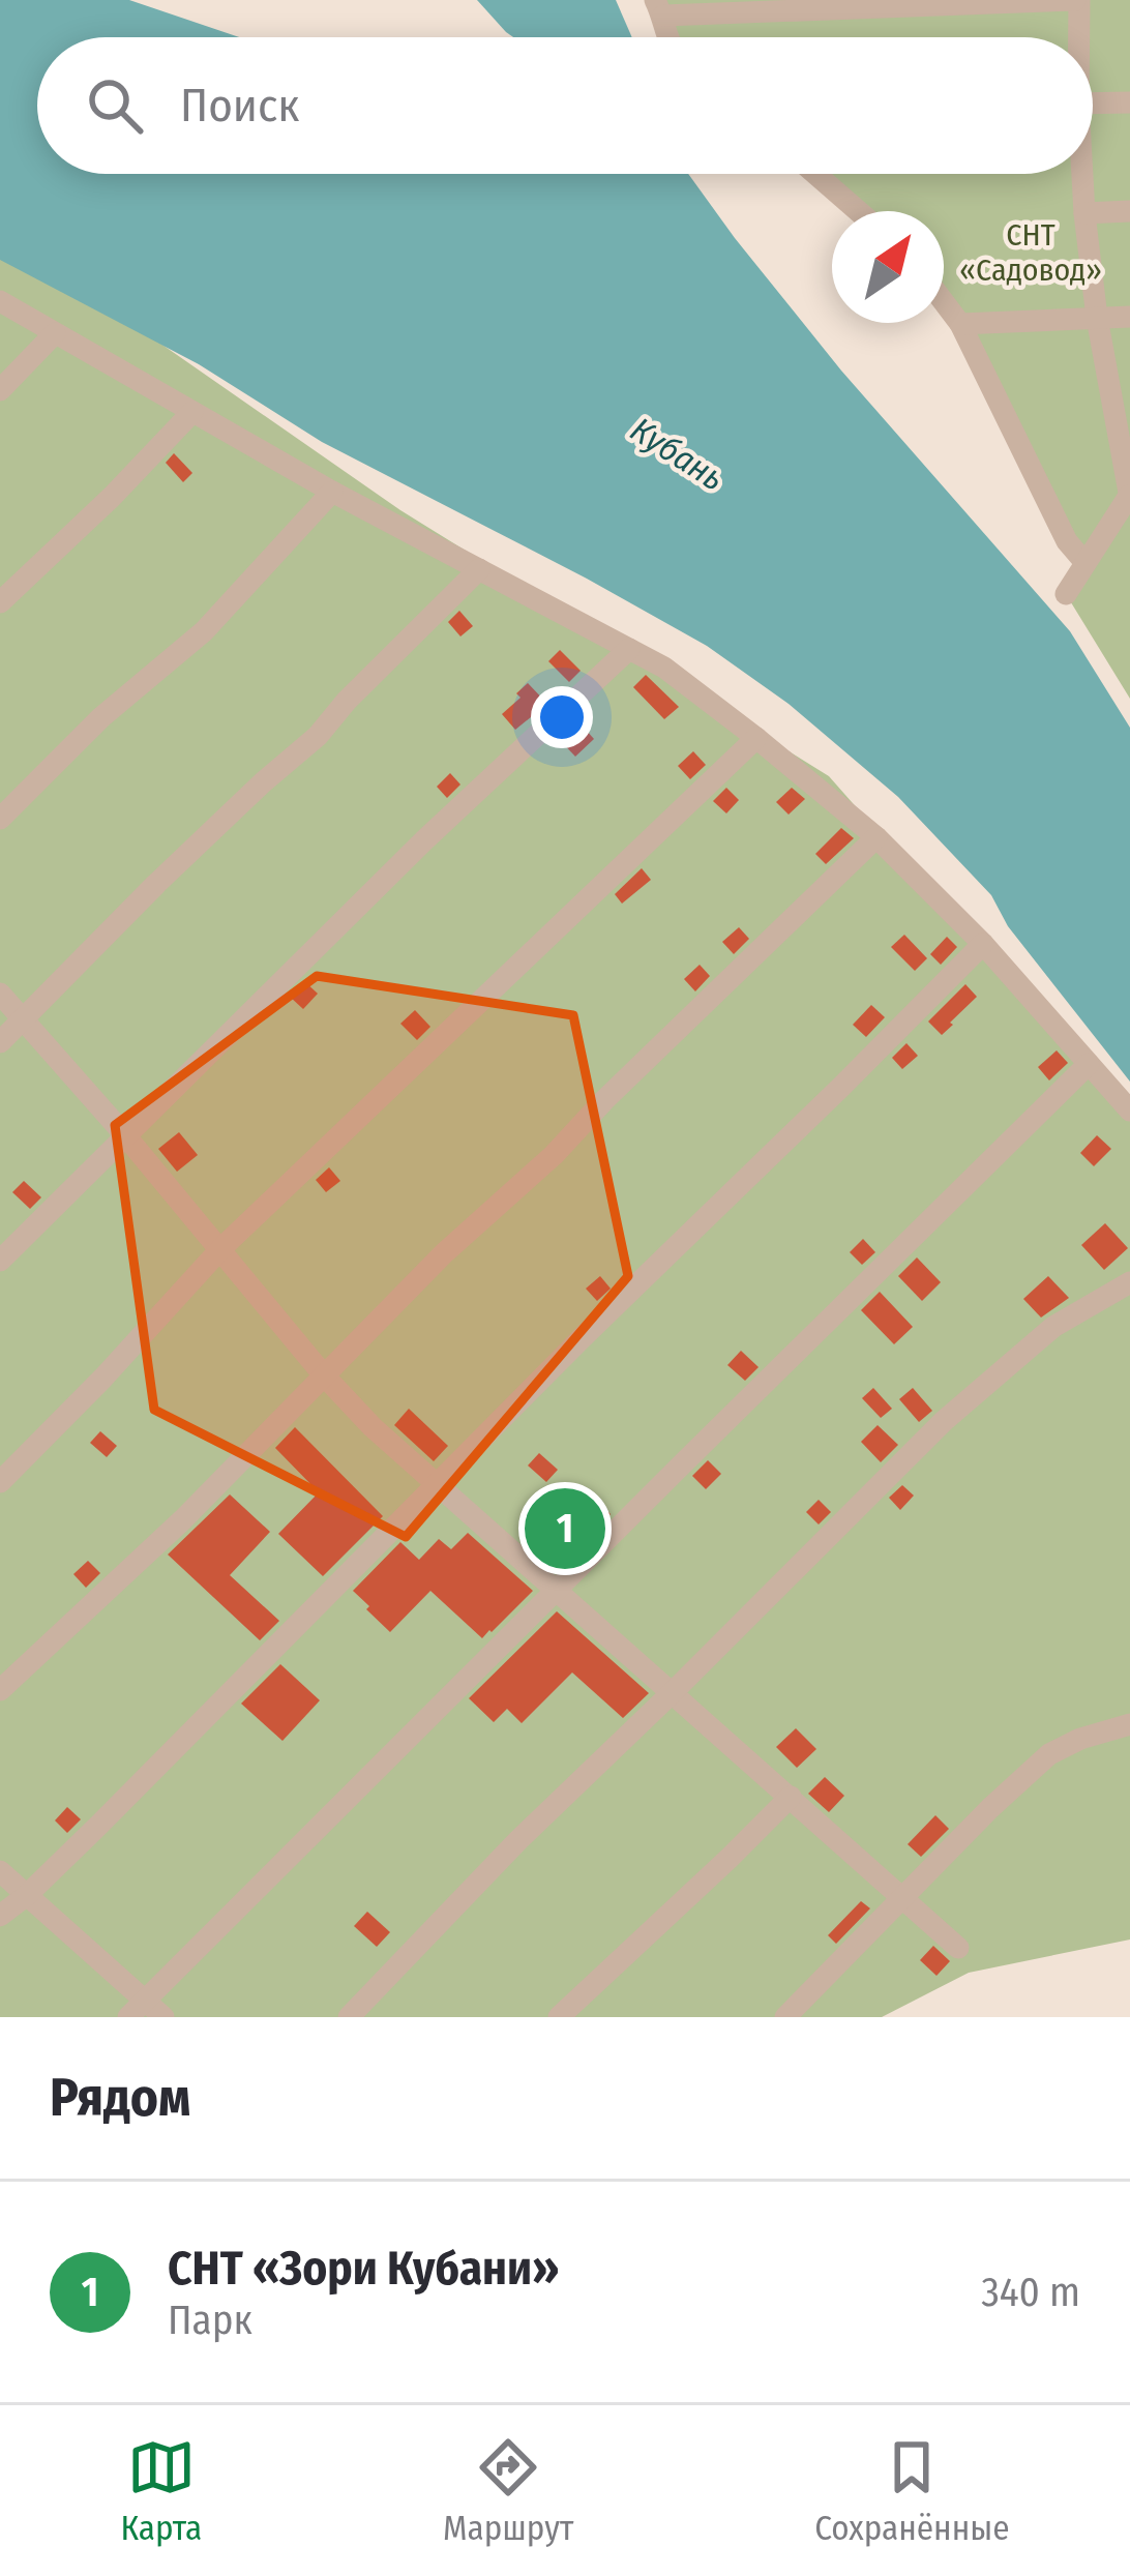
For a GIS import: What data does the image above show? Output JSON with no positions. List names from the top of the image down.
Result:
{
  "water": ["Кубань"],
  "parks": ["СНТ «Садовод»"],
  "north": "top right",
  "page": {
    "search": "Поиск",
    "pins": "1",
    "heading": "Рядом",
    "list": [
      {
        "mark": "1",
        "name": "СНТ «Зори Кубани»",
        "note": "Парк",
        "value": "340 m"
      }
    ],
    "nav": ["Карта", "Маршрут", "Сохранённые"]
  }
}
